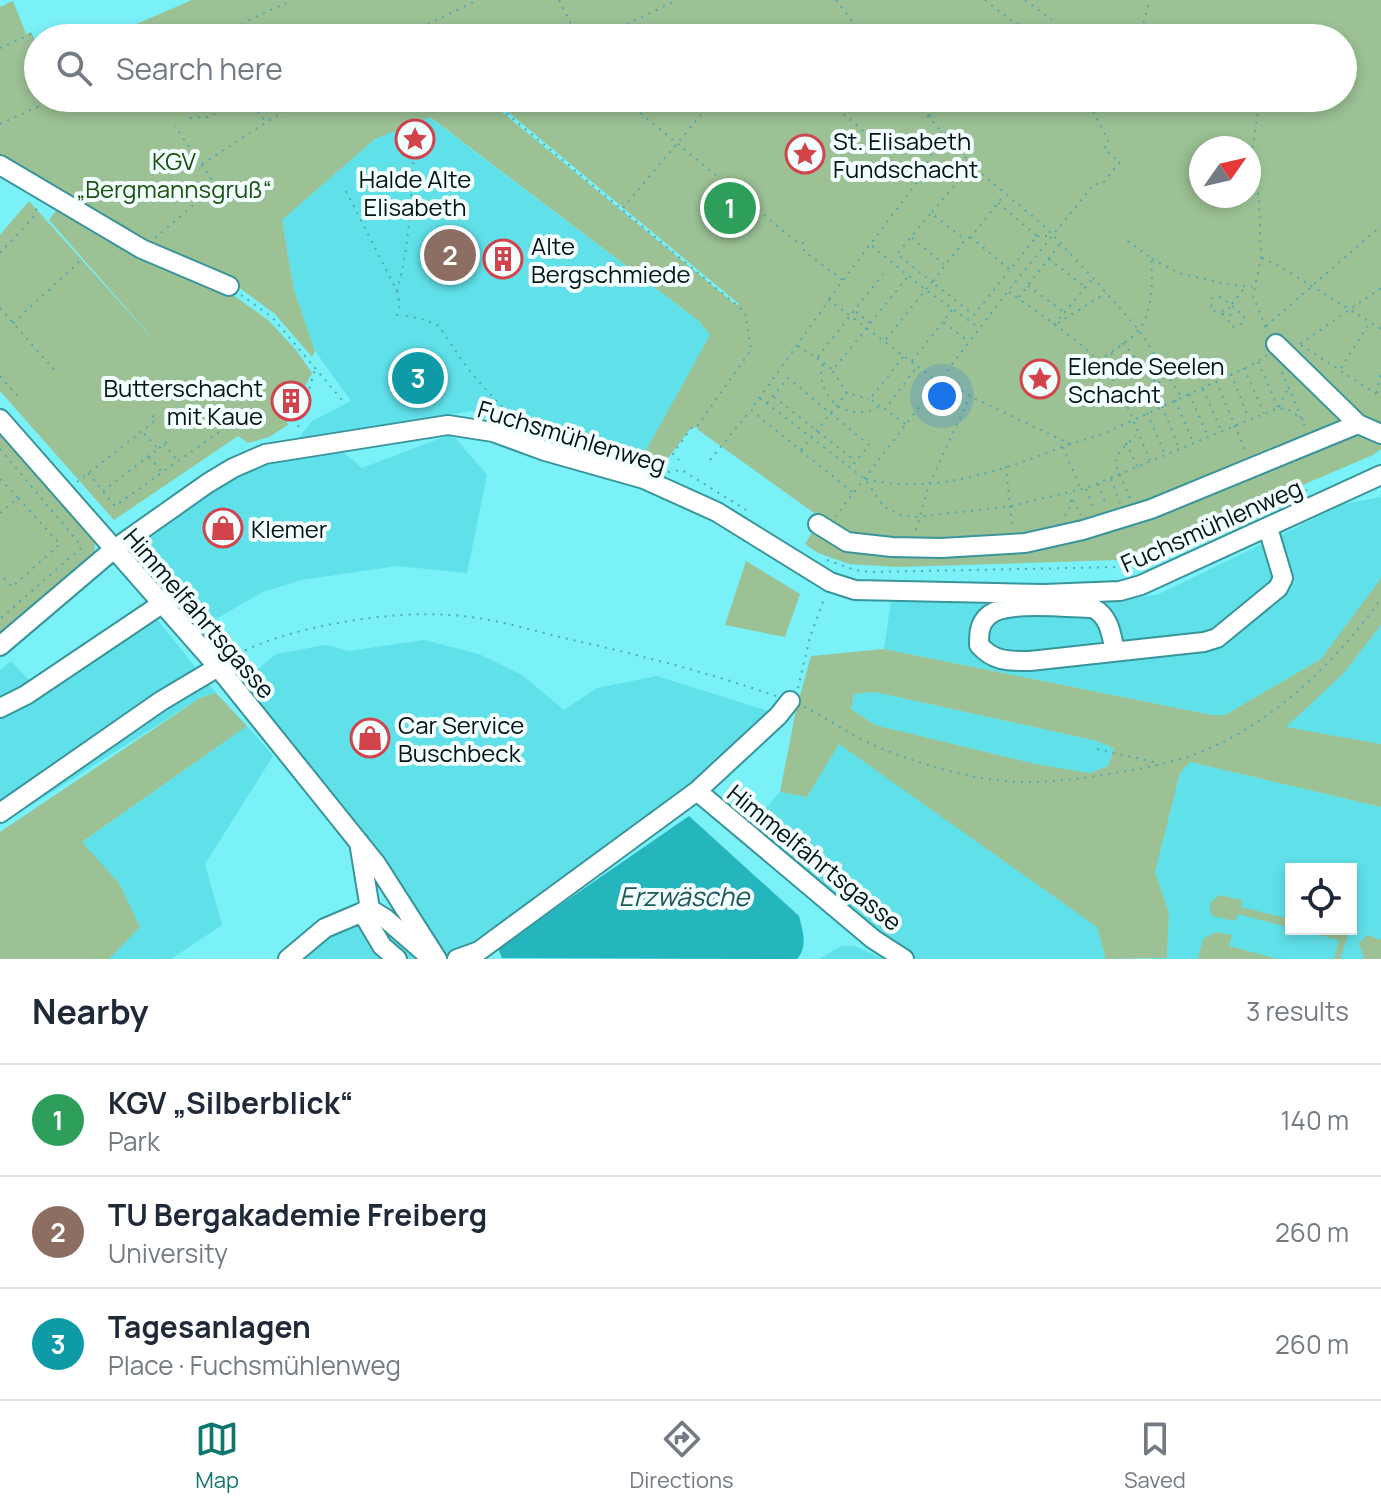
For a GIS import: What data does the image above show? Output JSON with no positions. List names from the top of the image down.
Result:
{
  "streets": {
    "street": ["Fuchsmühlenweg", "Himmelfahrtsgasse"]
  },
  "crossings": [
    ["Fuchsmühlenweg", "Himmelfahrtsgasse"]
  ],
  "water": ["Erzwäsche"],
  "parks": ["KGV „Bergmannsgruß“"],
  "places": {
    "place": ["Halde Alte Elisabeth", "St. Elisabeth Fundschacht", "Elende Seelen Schacht"],
    "building": ["Alte Bergschmiede", "Butterschacht mit Kaue"],
    "shop": ["Klemer", "Car Service Buschbeck"]
  },
  "north": "top right",
  "page": {
    "search": "Search here",
    "pins": ["1", "2", "3"],
    "heading": ["Nearby", "3 results"],
    "list": [
      {
        "mark": "1",
        "name": "KGV „Silberblick“",
        "note": "Park",
        "value": "140 m"
      },
      {
        "mark": "2",
        "name": "TU Bergakademie Freiberg",
        "note": "University",
        "value": "260 m"
      },
      {
        "mark": "3",
        "name": "Tagesanlagen",
        "note": "Place · Fuchsmühlenweg",
        "value": "260 m"
      }
    ],
    "nav": ["Map", "Directions", "Saved"]
  }
}
